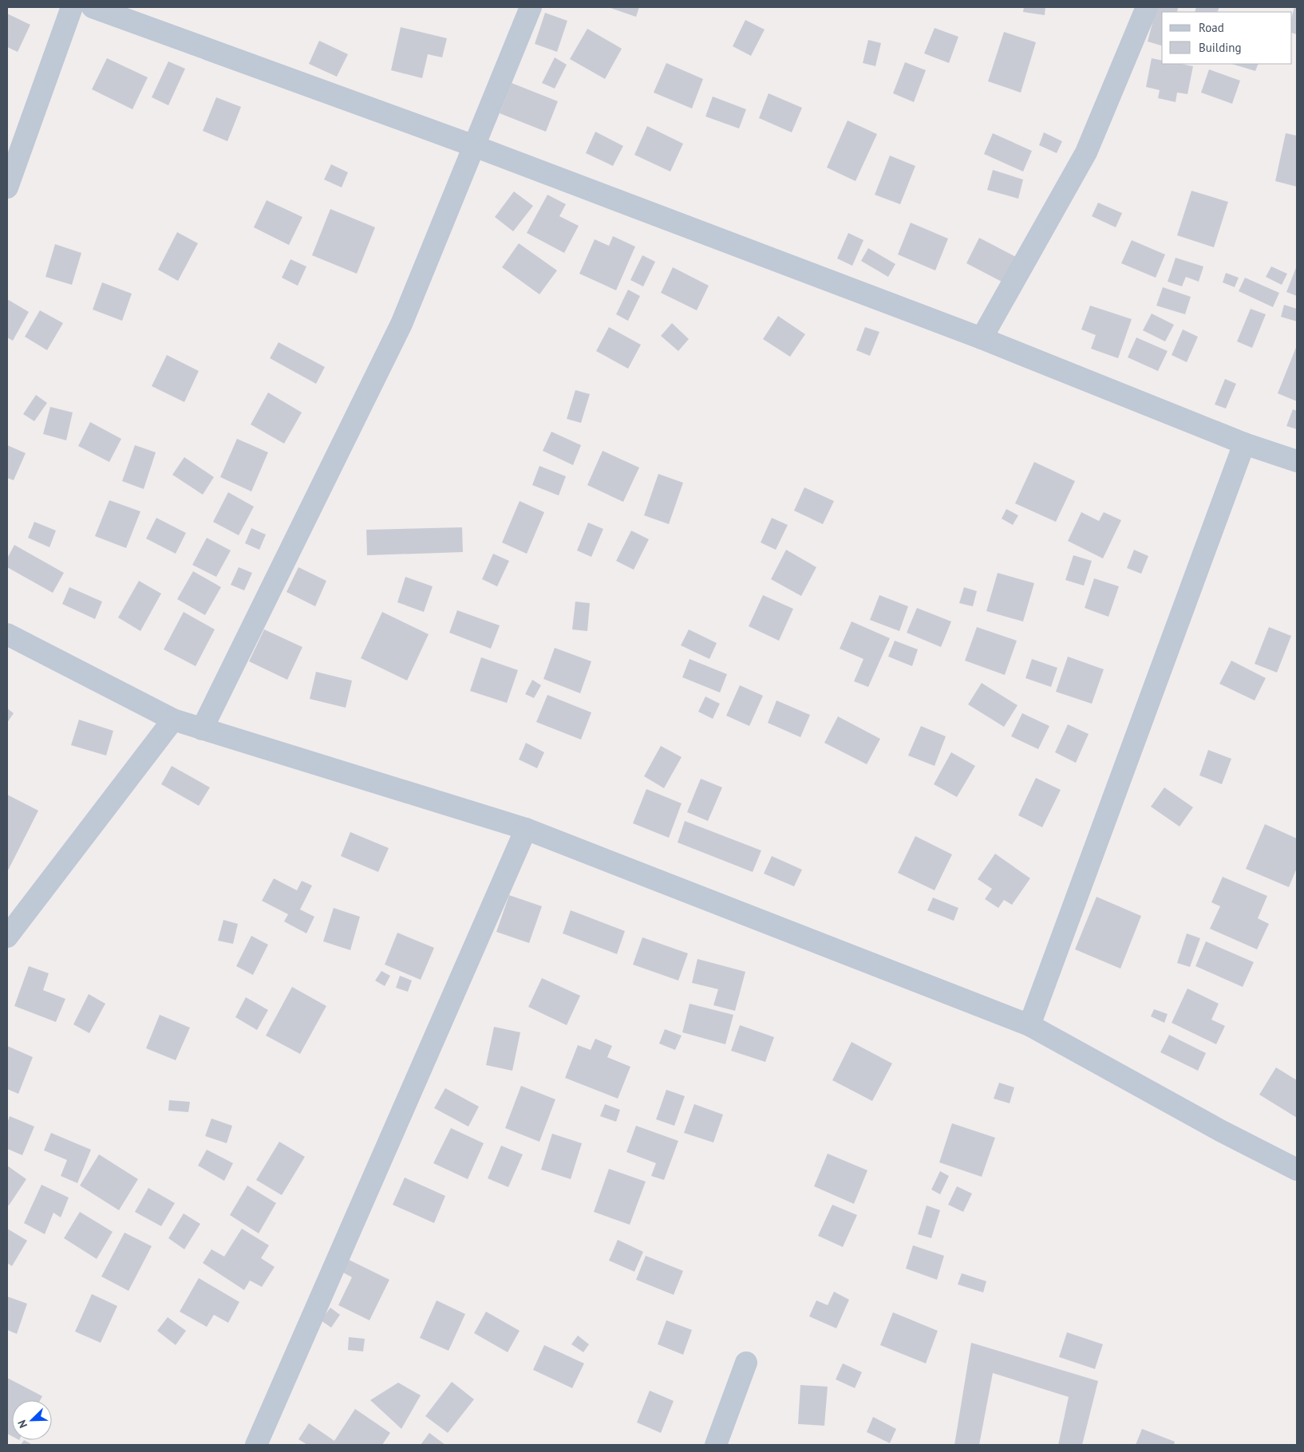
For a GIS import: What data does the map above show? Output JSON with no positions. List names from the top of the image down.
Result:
{
  "legend": ["Road", "Building"],
  "north": "bottom left"
}
